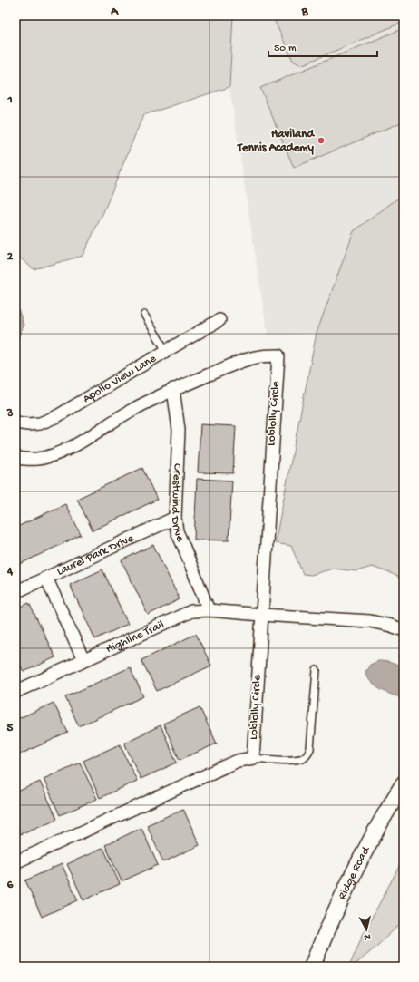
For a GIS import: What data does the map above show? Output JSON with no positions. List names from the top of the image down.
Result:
{
  "streets": {
    "street": [
      "Apollo View Lane",
      "Loblolly Circle",
      "Crestwind Drive",
      "Laurel Park Drive",
      "Highline Trail",
      "Ridge Road"
    ]
  },
  "crossings": [
    ["Loblolly Circle", "Crestwind Drive"],
    ["Loblolly Circle", "Highline Trail"],
    ["Crestwind Drive", "Laurel Park Drive"],
    ["Crestwind Drive", "Highline Trail"]
  ],
  "places": ["Haviland Tennis Academy"],
  "scale_bar": "50 m",
  "north": "bottom",
  "grid": {
    "columns": ["A", "B"],
    "rows": [
      "1",
      "2",
      "3",
      "4",
      "5",
      "6"
    ]
  }
}
